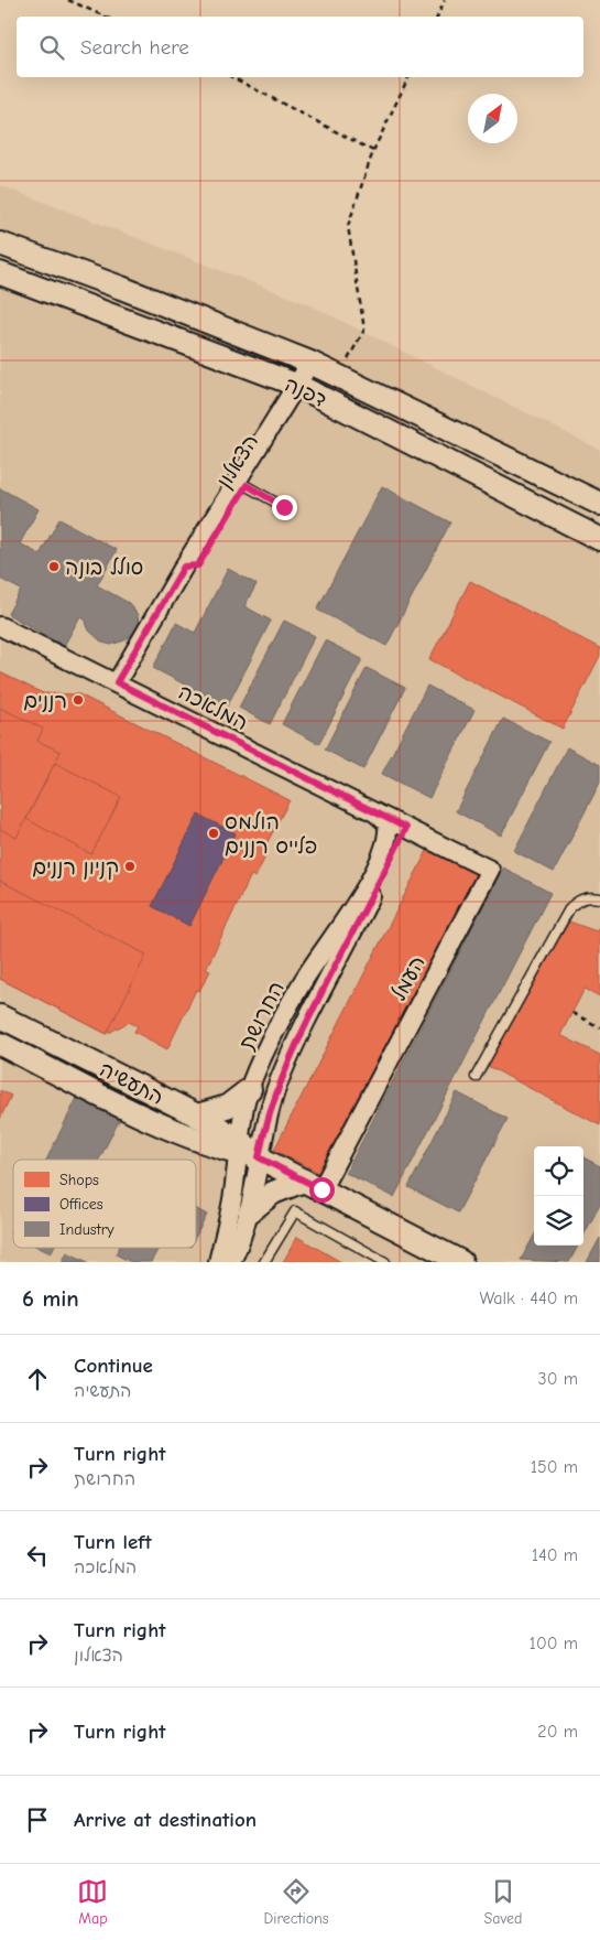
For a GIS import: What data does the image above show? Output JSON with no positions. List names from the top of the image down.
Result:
{
  "streets": {
    "street": [
      "דפנה",
      "הצאלון",
      "המלאכה",
      "העמל",
      "החרושת",
      "התעשיה"
    ]
  },
  "crossings": [
    ["דפנה", "הצאלון"],
    ["הצאלון", "המלאכה"],
    ["המלאכה", "העמל"],
    ["המלאכה", "החרושת"],
    ["העמל", "התעשיה"],
    ["החרושת", "התעשיה"]
  ],
  "places": [
    "סולל בונה",
    "רננים",
    "הולמס פלייס רננים",
    "קניון רננים"
  ],
  "legend": ["Shops", "Offices", "Industry"],
  "north": "top right",
  "page": {
    "search": "Search here",
    "heading": ["6 min", "Walk · 440 m"],
    "list": [
      ["Continue", "התעשיה", "30 m"],
      ["Turn right", "החרושת", "150 m"],
      ["Turn left", "המלאכה", "140 m"],
      ["Turn right", "הצאלון", "100 m"],
      ["Turn right", "20 m"],
      "Arrive at destination"
    ],
    "nav": ["Map", "Directions", "Saved"]
  }
}
